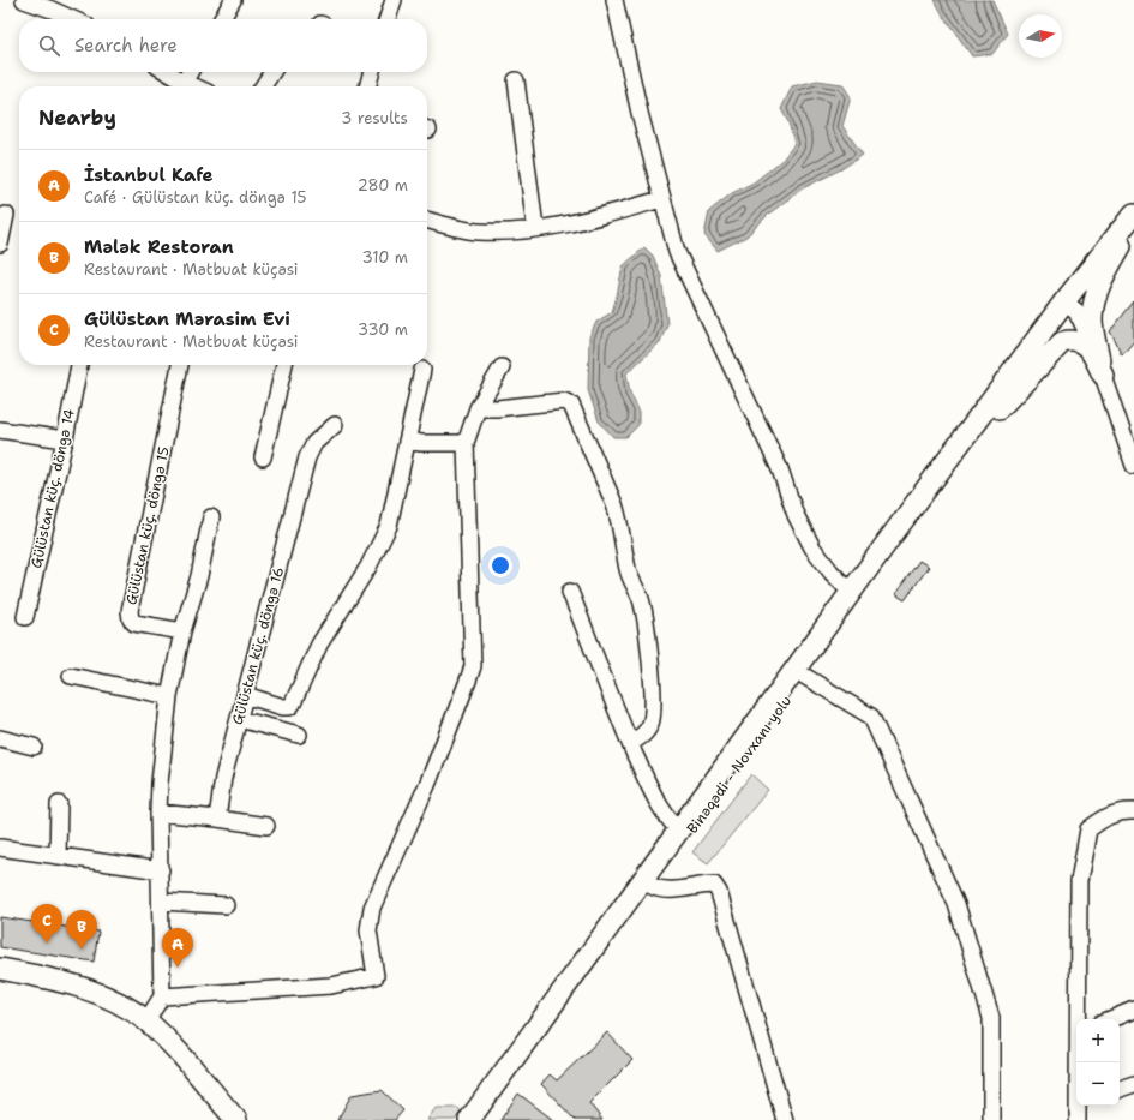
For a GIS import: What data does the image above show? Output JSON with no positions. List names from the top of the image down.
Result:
{
  "streets": {
    "main road": ["Binəqədi - Novxanı yolu"],
    "street": ["Gülüstan küç. döngə 14", "Gülüstan küç. döngə 15", "Gülüstan küç. döngə 16"]
  },
  "north": "right",
  "page": {
    "search": "Search here",
    "heading": ["Nearby", "3 results"],
    "list": [
      {
        "mark": "A",
        "name": "İstanbul Kafe",
        "note": "Café · Gülüstan küç. döngə 15",
        "value": "280 m"
      },
      {
        "mark": "B",
        "name": "Mələk Restoran",
        "note": "Restaurant · Mətbuat küçəsi",
        "value": "310 m"
      },
      {
        "mark": "C",
        "name": "Gülüstan Mərasim Evi",
        "note": "Restaurant · Mətbuat küçəsi",
        "value": "330 m"
      }
    ],
    "pins": ["C", "B", "A"],
    "map_buttons": ["+", "−"]
  }
}
